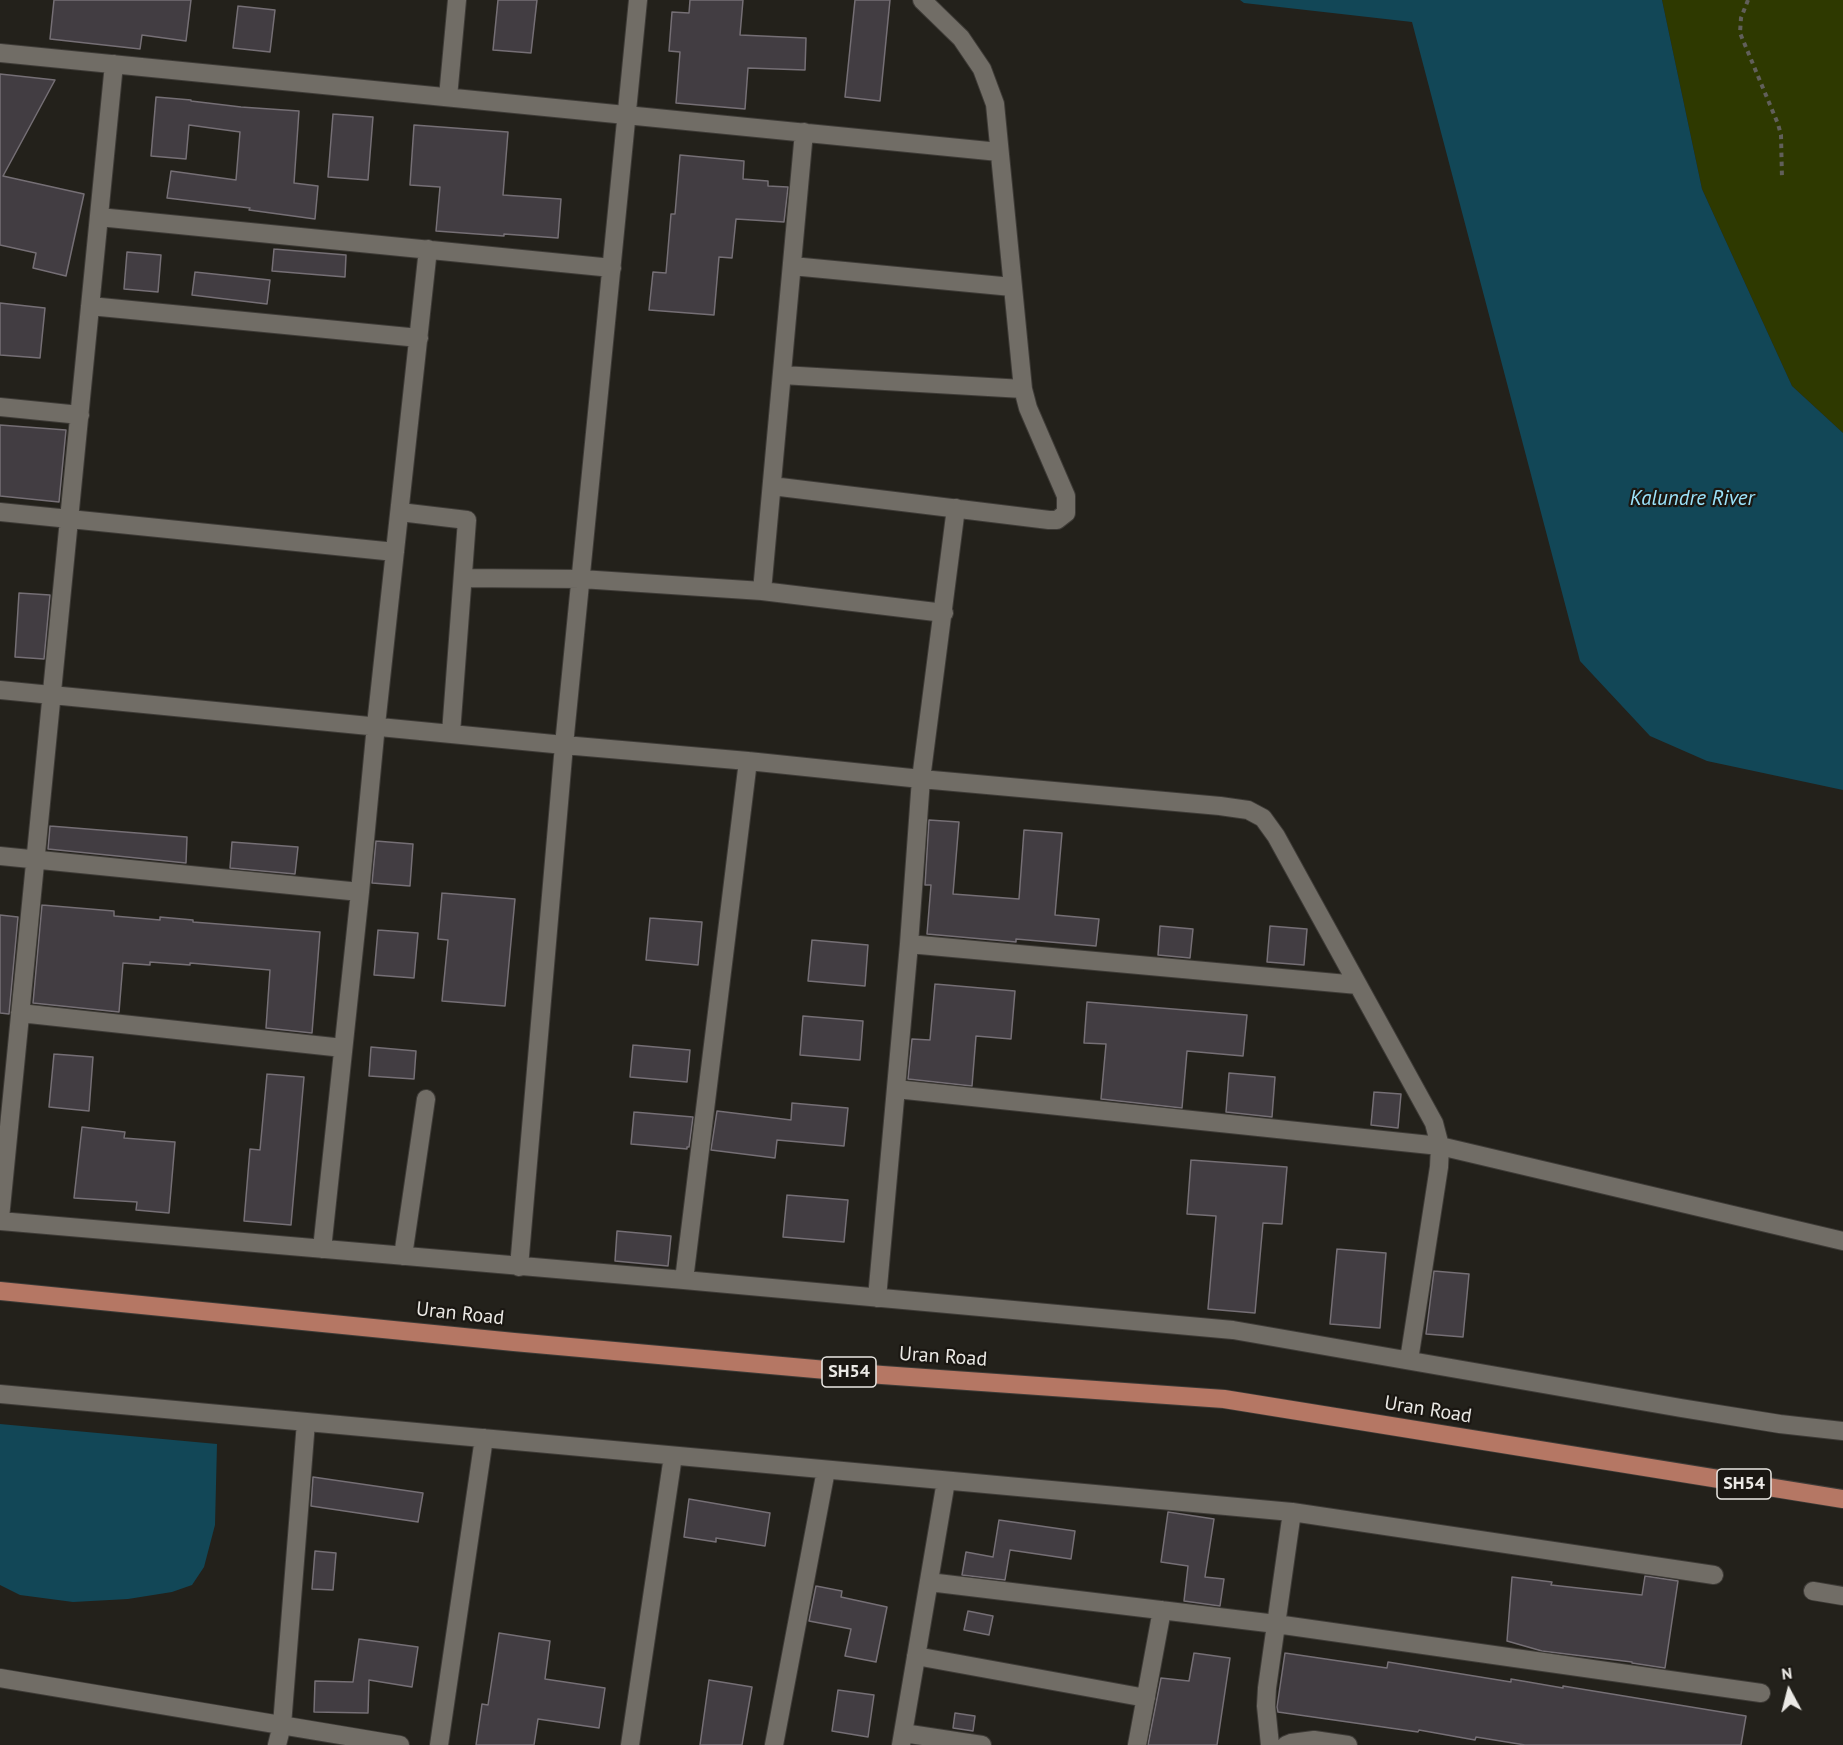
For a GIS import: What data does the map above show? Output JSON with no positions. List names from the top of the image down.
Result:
{
  "streets": {
    "main road": ["Uran Road", "SH54"]
  },
  "water": ["Kalundre River"],
  "north": "top"
}
